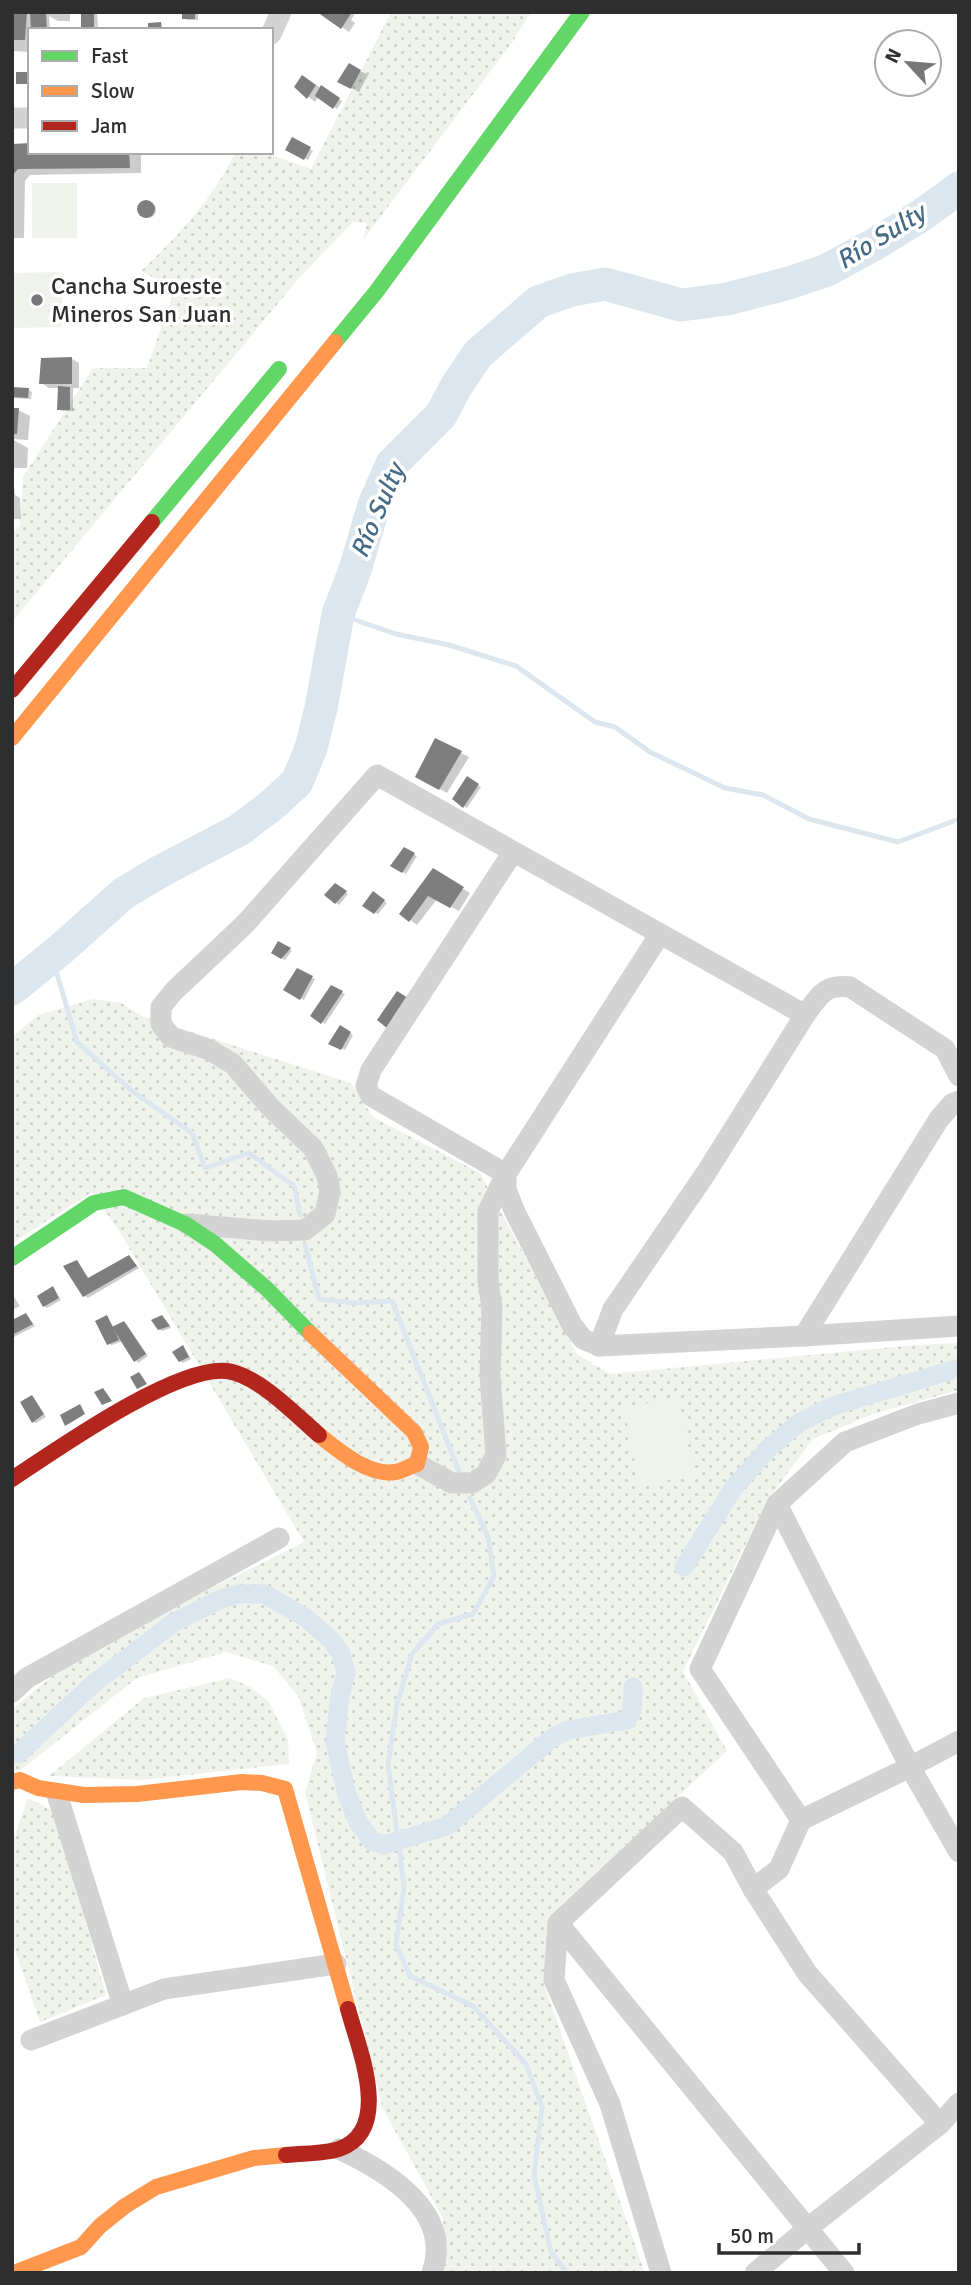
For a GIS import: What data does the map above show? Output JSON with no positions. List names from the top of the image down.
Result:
{
  "water": ["Río Sulty"],
  "places": ["Cancha Suroeste Mineros San Juan"],
  "legend": ["Fast", "Slow", "Jam"],
  "scale_bar": "50 m",
  "north": "top left"
}
